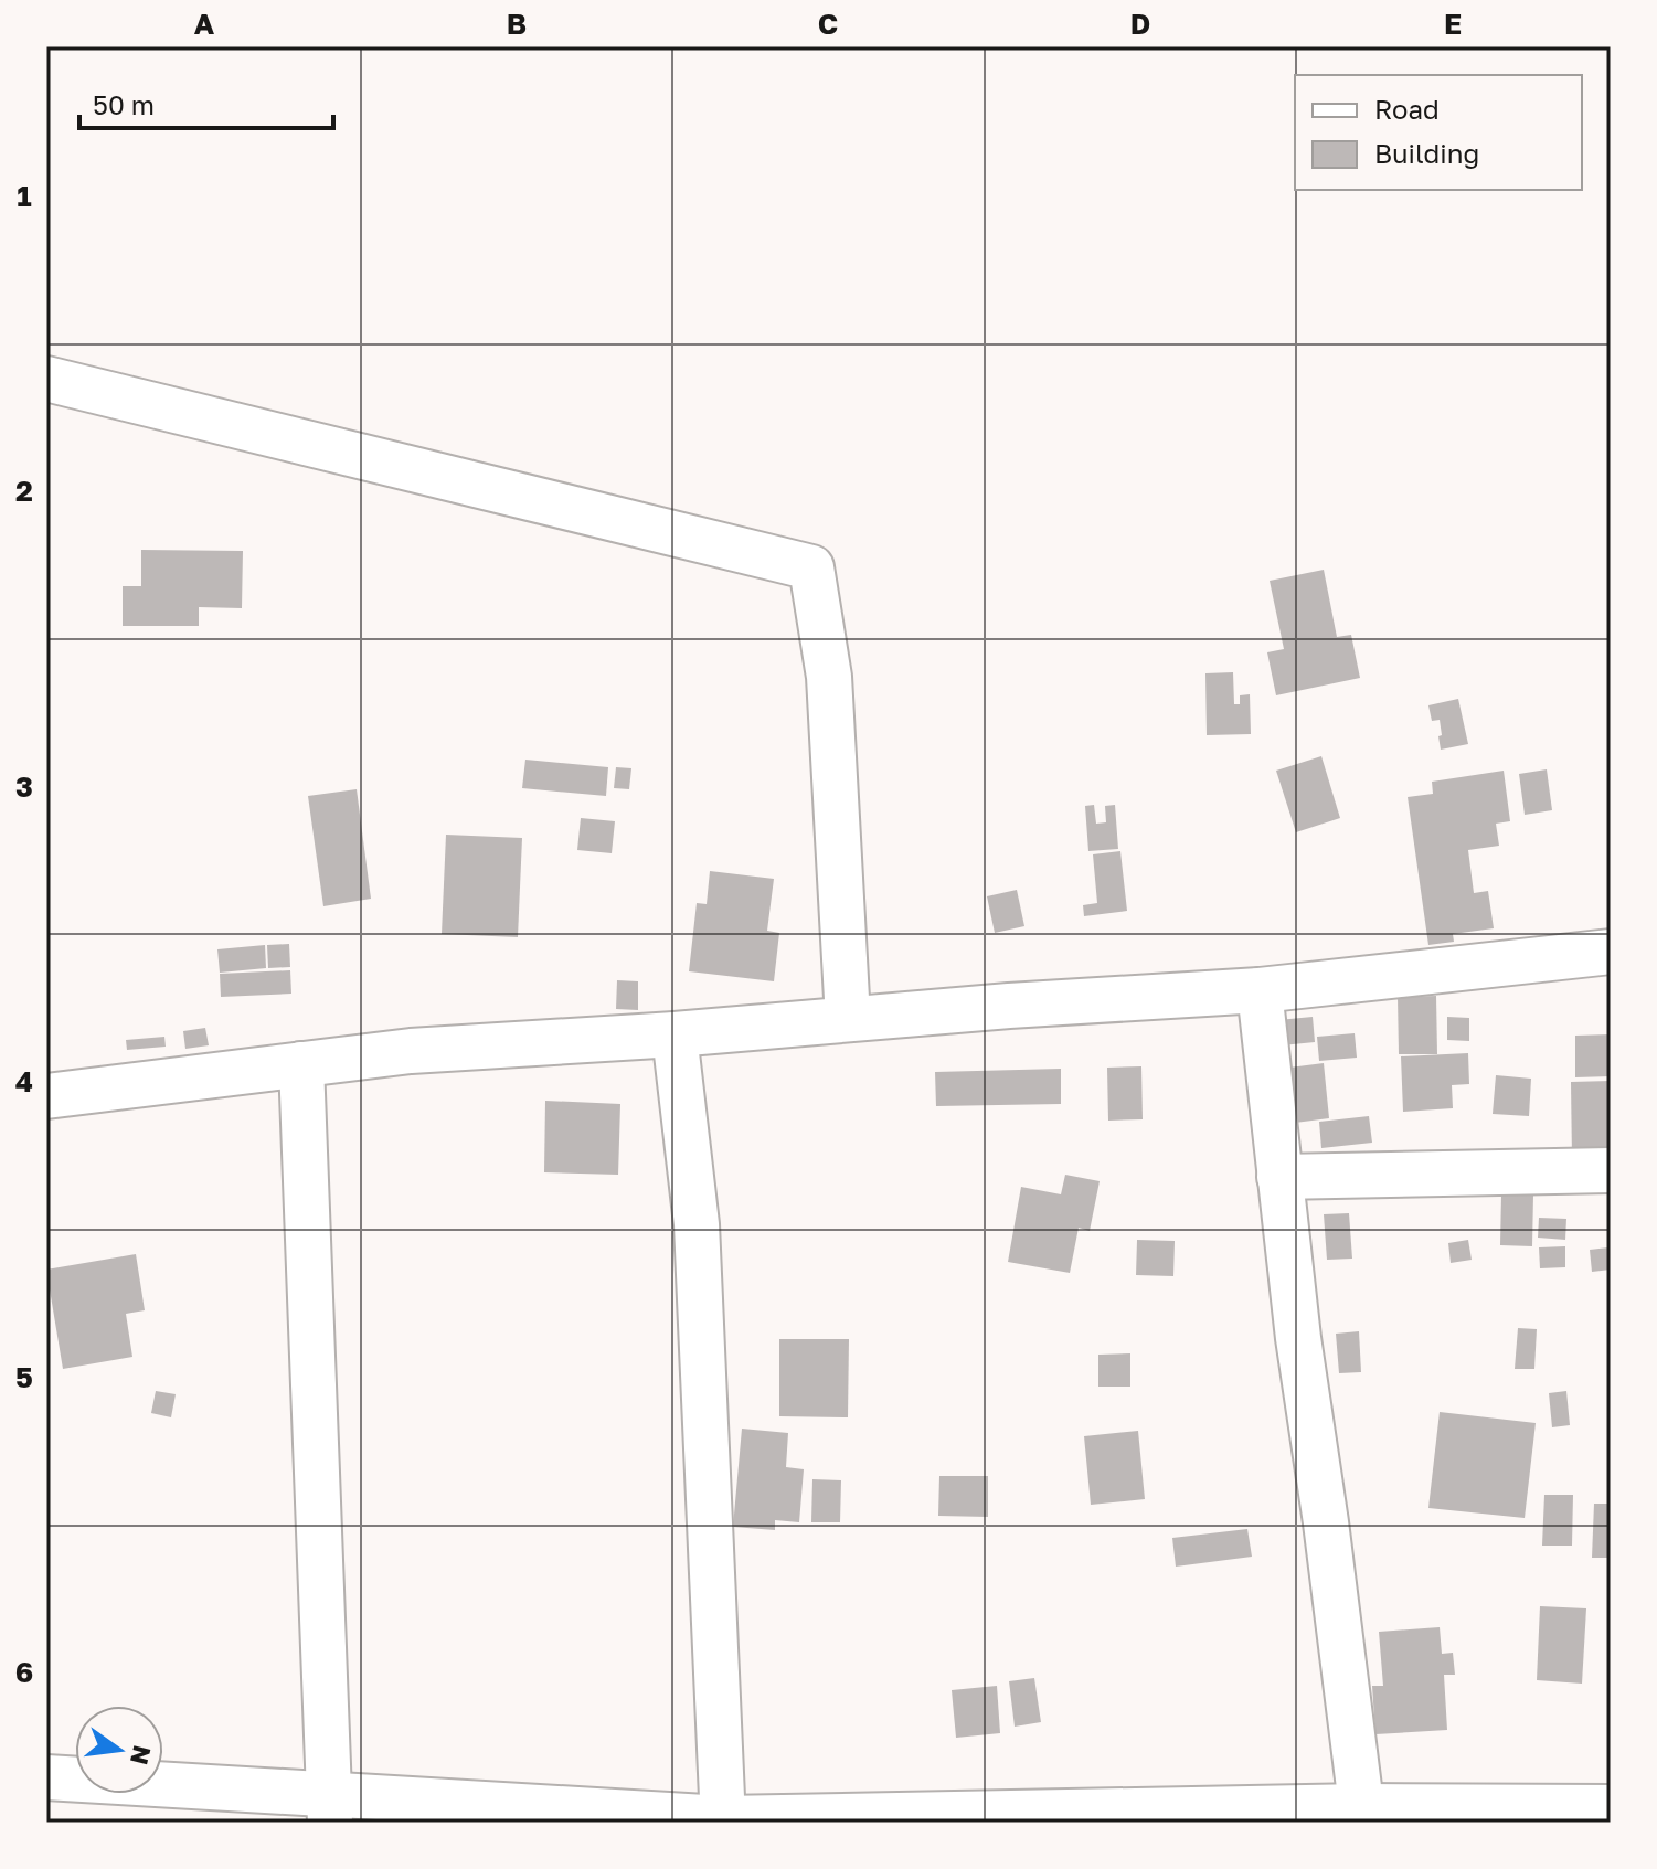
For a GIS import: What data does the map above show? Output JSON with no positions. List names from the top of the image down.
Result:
{
  "legend": ["Road", "Building"],
  "scale_bar": "50 m",
  "north": "right",
  "grid": {
    "columns": [
      "A",
      "B",
      "C",
      "D",
      "E"
    ],
    "rows": [
      "1",
      "2",
      "3",
      "4",
      "5",
      "6"
    ]
  }
}
